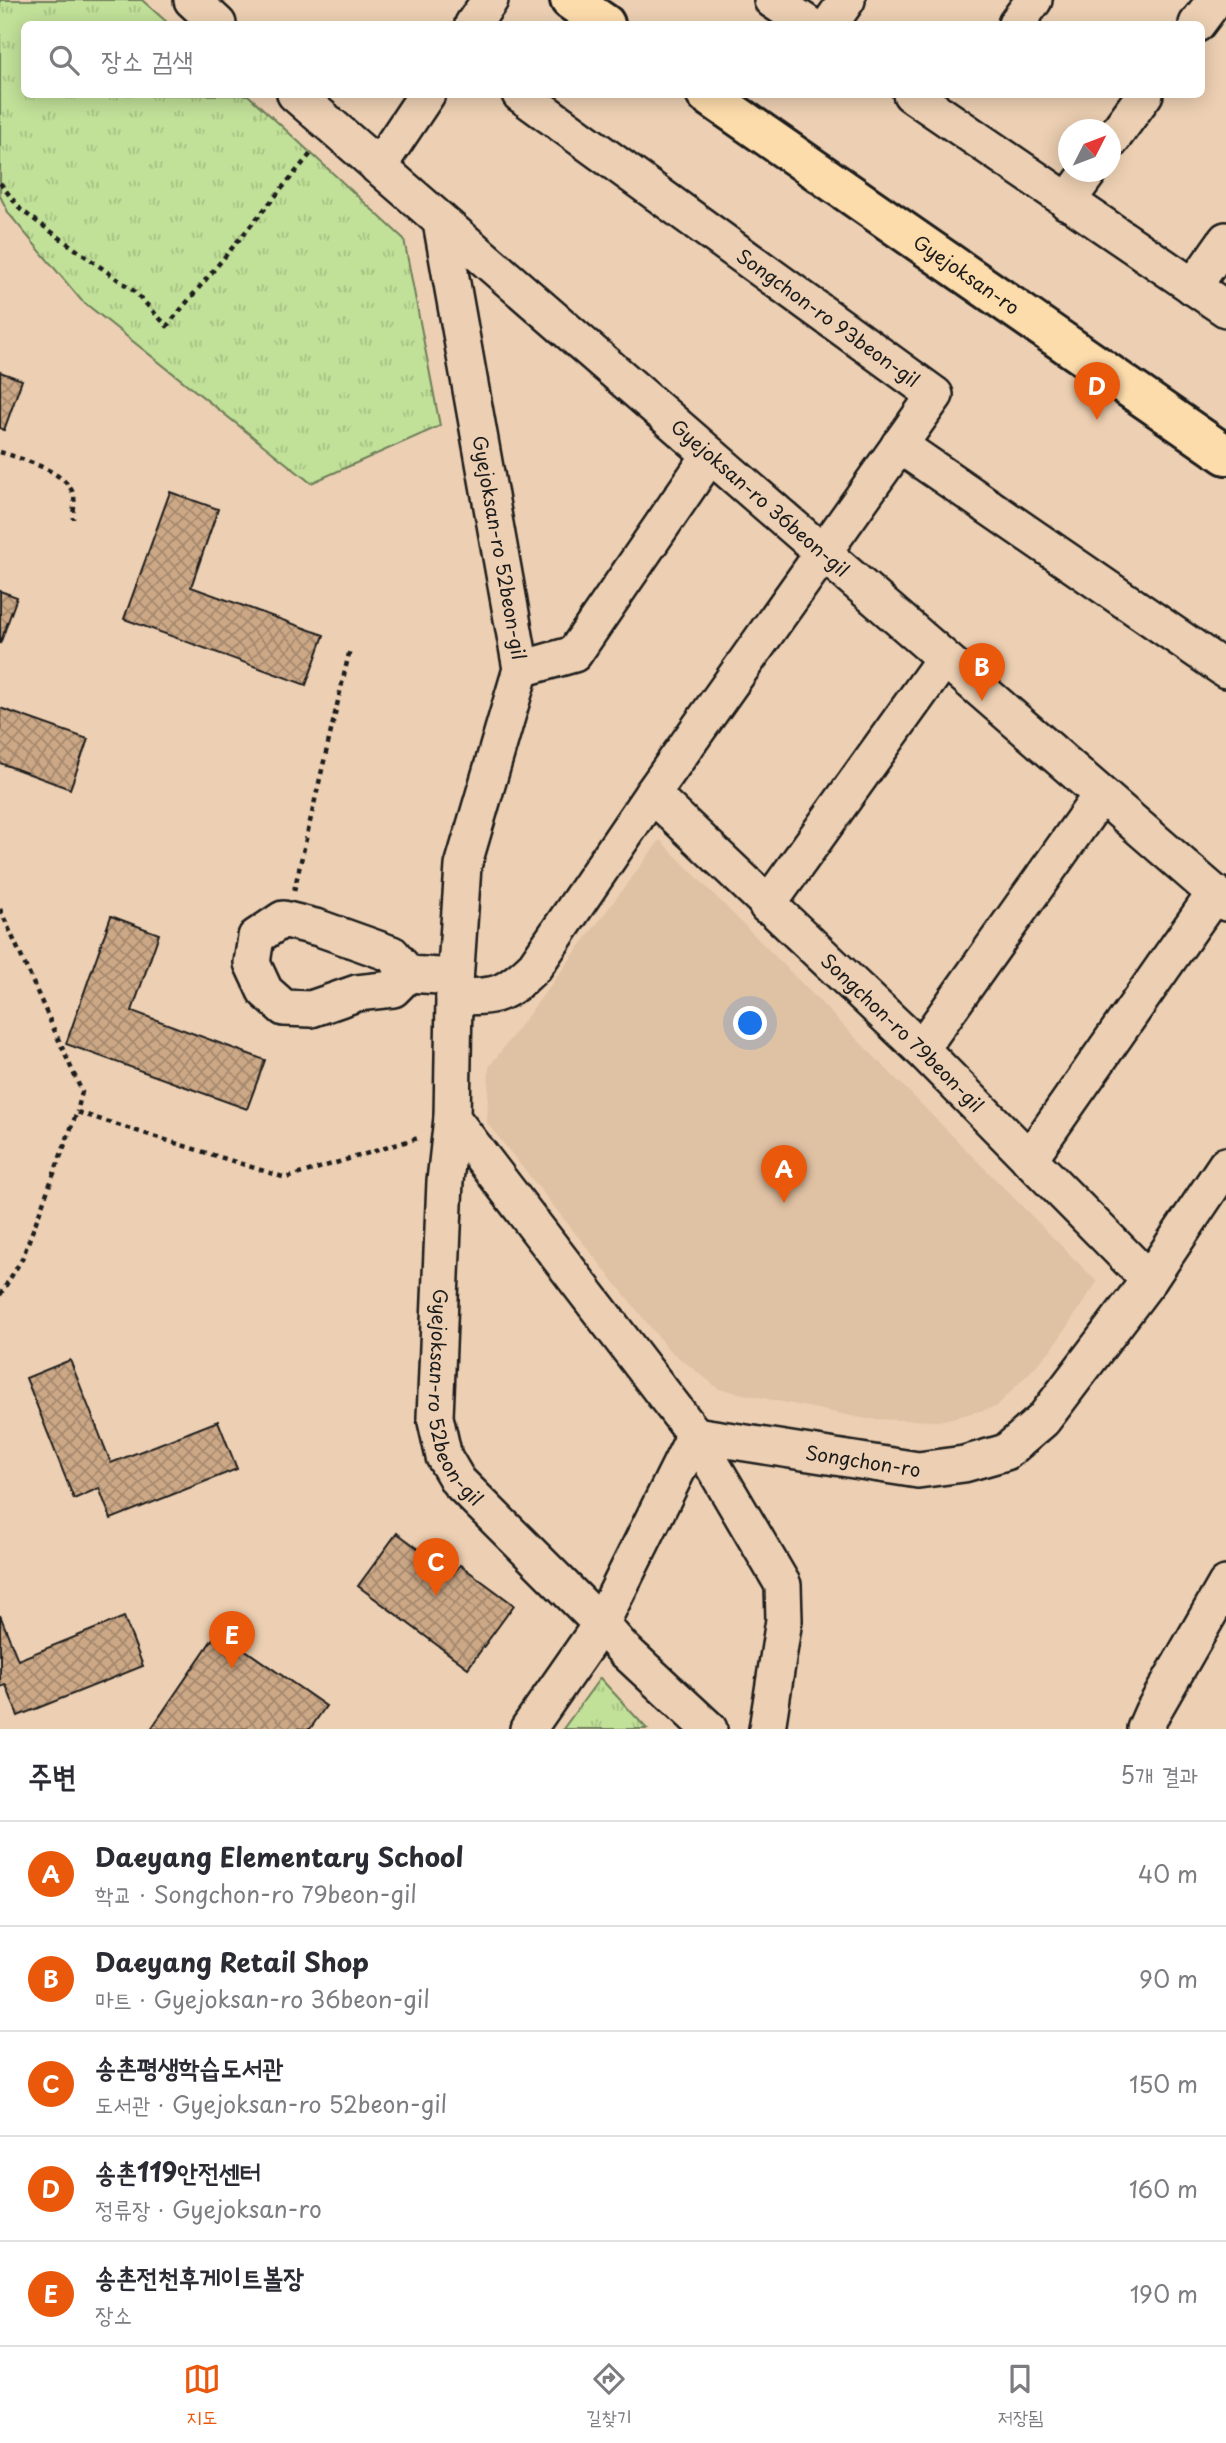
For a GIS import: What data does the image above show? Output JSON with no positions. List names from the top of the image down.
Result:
{
  "streets": {
    "main road": ["Gyejoksan-ro"],
    "street": [
      "Songchon-ro 93beon-gil",
      "Gyejoksan-ro 36beon-gil",
      "Gyejoksan-ro 52beon-gil",
      "Songchon-ro 79beon-gil",
      "Songchon-ro"
    ]
  },
  "crossings": [
    ["Gyejoksan-ro 36beon-gil", "Gyejoksan-ro 52beon-gil"],
    ["Songchon-ro 79beon-gil", "Songchon-ro"]
  ],
  "north": "top right",
  "page": {
    "search": "장소 검색",
    "pins": [
      "D",
      "B",
      "A",
      "C",
      "E"
    ],
    "heading": ["주변", "5개 결과"],
    "list": [
      {
        "mark": "A",
        "name": "Daeyang Elementary School",
        "note": "학교 · Songchon-ro 79beon-gil",
        "value": "40 m"
      },
      {
        "mark": "B",
        "name": "Daeyang Retail Shop",
        "note": "마트 · Gyejoksan-ro 36beon-gil",
        "value": "90 m"
      },
      {
        "mark": "C",
        "name": "송촌평생학습도서관",
        "note": "도서관 · Gyejoksan-ro 52beon-gil",
        "value": "150 m"
      },
      {
        "mark": "D",
        "name": "송촌119안전센터",
        "note": "정류장 · Gyejoksan-ro",
        "value": "160 m"
      },
      {
        "mark": "E",
        "name": "송촌전천후게이트볼장",
        "note": "장소",
        "value": "190 m"
      }
    ],
    "nav": ["지도", "길찾기", "저장됨"]
  }
}
